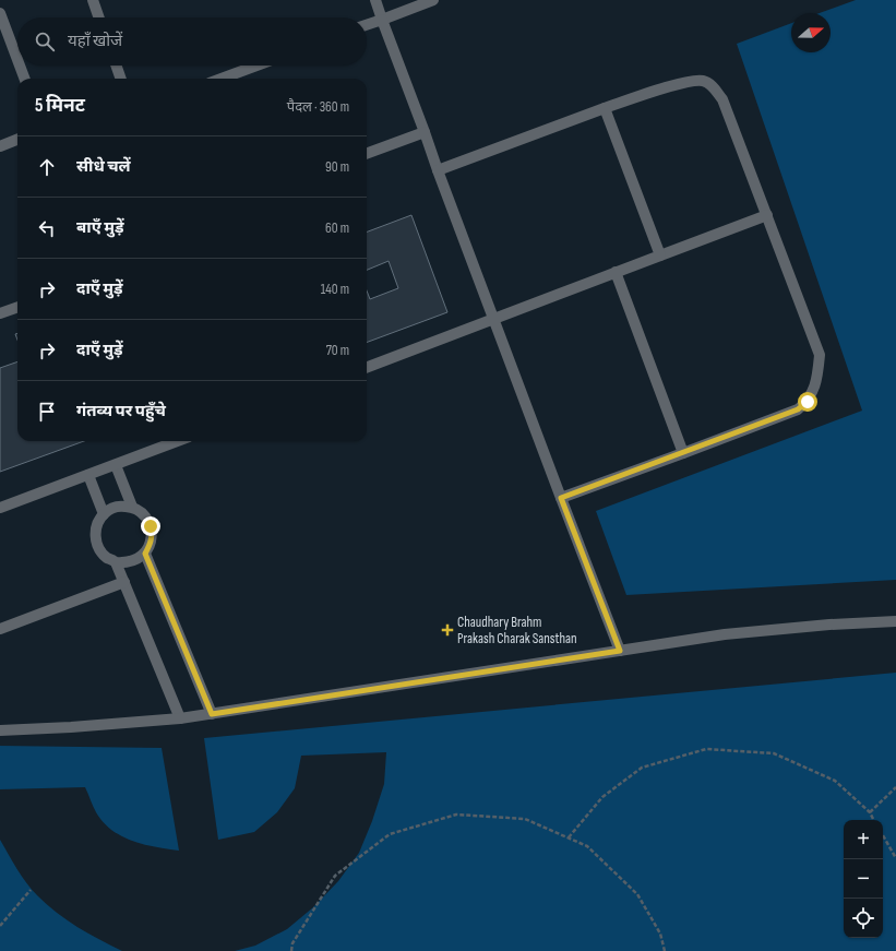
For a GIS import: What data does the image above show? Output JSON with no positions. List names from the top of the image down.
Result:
{
  "places": {
    "health": ["Chaudhary Brahm Prakash Charak Sansthan"]
  },
  "north": "right",
  "page": {
    "search": "यहाँ खोजें",
    "heading": ["5 मिनट", "पैदल · 360 m"],
    "list": [
      ["सीधे चलें", "90 m"],
      ["बाएँ मुड़ें", "60 m"],
      ["दाएँ मुड़ें", "140 m"],
      ["दाएँ मुड़ें", "70 m"],
      "गंतव्य पर पहुँचे"
    ],
    "map_buttons": ["+", "−"]
  }
}
